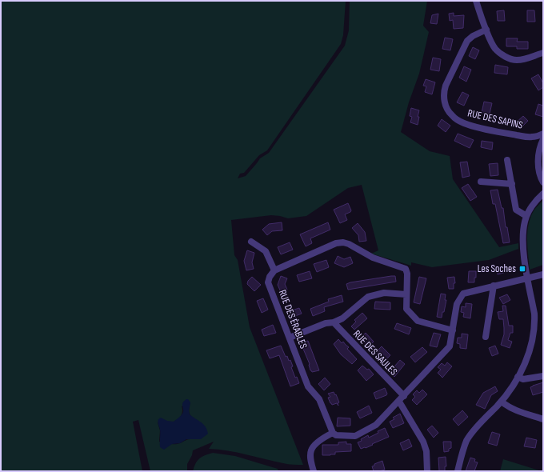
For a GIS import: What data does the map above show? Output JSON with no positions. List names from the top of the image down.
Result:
{
  "streets": {
    "street": ["RUE DES SAPINS", "RUE DES ÉRABLES", "RUE DES SAULES"]
  },
  "places": {
    "transit": ["Les Soches"]
  }
}
